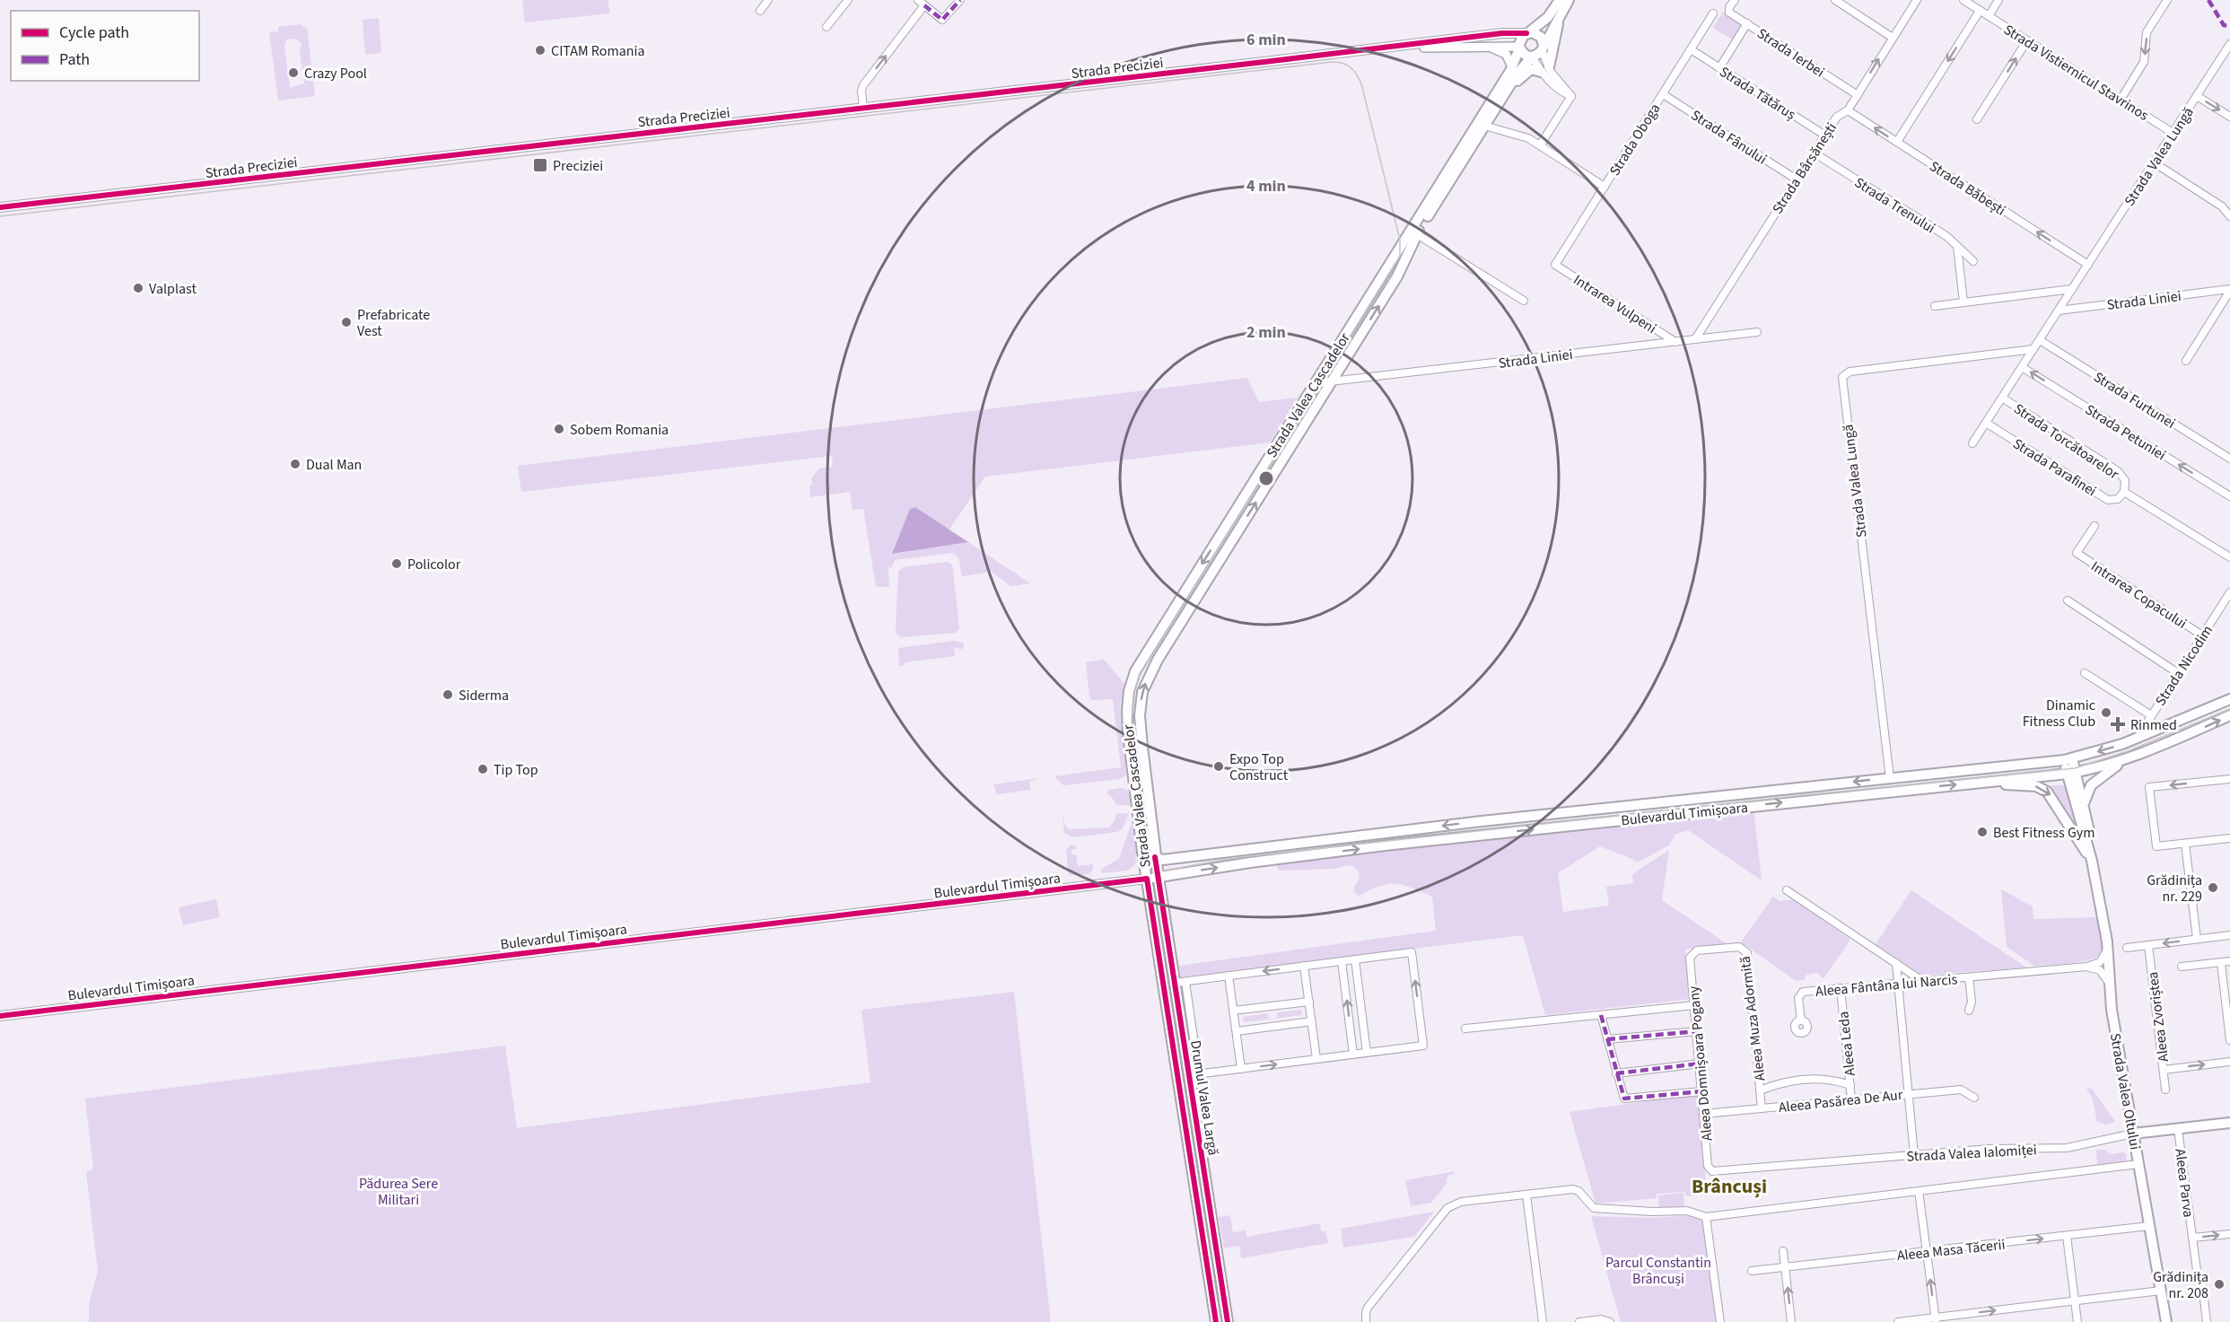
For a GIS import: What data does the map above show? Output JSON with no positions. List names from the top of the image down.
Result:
{
  "streets": {
    "main road": [
      "Strada Valea Cascadelor",
      "Bulevardul Timișoara",
      "Strada Valea Oltului",
      "Drumul Valea Largă",
      "Strada Valea Ialomiței"
    ],
    "street": [
      "Strada Ierbei",
      "Strada Preciziei",
      "Strada Vistiernicul Stavrinos",
      "Strada Tătăruș",
      "Strada Fânului",
      "Strada Oboga",
      "Strada Valea Lungă",
      "Strada Bârsănești",
      "Strada Băbești",
      "Strada Trenului",
      "Strada Liniei",
      "Intrarea Vulpeni",
      "Strada Furtunei",
      "Strada Petuniei",
      "Strada Torcătoarelor",
      "Strada Parafinei",
      "Intrarea Copacului",
      "Strada Nicodim",
      "Aleea Fântâna lui Narcis",
      "Aleea Zvoriștea",
      "Aleea Muza Adormită",
      "Aleea Leda",
      "Aleea Domnișoara Pogany",
      "Aleea Pasărea De Aur",
      "Aleea Parva",
      "Aleea Masa Tăcerii"
    ]
  },
  "crossings": [
    ["Strada Ierbei", "Strada Bârsănești"],
    ["Strada Preciziei", "Strada Valea Cascadelor"],
    ["Strada Vistiernicul Stavrinos", "Strada Valea Lungă"],
    ["Strada Tătăruș", "Strada Oboga"],
    ["Strada Tătăruș", "Strada Bârsănești"],
    ["Strada Fânului", "Strada Oboga"],
    ["Strada Fânului", "Strada Bârsănești"],
    ["Strada Oboga", "Intrarea Vulpeni"],
    ["Strada Valea Lungă", "Strada Băbești"],
    ["Strada Valea Lungă", "Strada Liniei"],
    ["Strada Valea Lungă", "Strada Furtunei"],
    ["Strada Valea Lungă", "Strada Petuniei"],
    ["Strada Valea Lungă", "Strada Torcătoarelor"],
    ["Strada Valea Lungă", "Strada Parafinei"],
    ["Strada Valea Lungă", "Bulevardul Timișoara"],
    ["Strada Bârsănești", "Strada Băbești"],
    ["Strada Bârsănești", "Strada Trenului"],
    ["Strada Bârsănești", "Strada Liniei"],
    ["Strada Liniei", "Intrarea Vulpeni"],
    ["Strada Liniei", "Strada Valea Cascadelor"],
    ["Strada Valea Cascadelor", "Bulevardul Timișoara"],
    ["Strada Valea Cascadelor", "Drumul Valea Largă"],
    ["Strada Torcătoarelor", "Strada Parafinei"],
    ["Intrarea Copacului", "Strada Nicodim"],
    ["Strada Nicodim", "Bulevardul Timișoara"],
    ["Bulevardul Timișoara", "Strada Valea Oltului"],
    ["Bulevardul Timișoara", "Drumul Valea Largă"],
    ["Aleea Fântâna lui Narcis", "Aleea Leda"],
    ["Aleea Muza Adormită", "Aleea Domnișoara Pogany"],
    ["Aleea Muza Adormită", "Aleea Pasărea De Aur"],
    ["Aleea Leda", "Aleea Pasărea De Aur"],
    ["Aleea Domnișoara Pogany", "Aleea Pasărea De Aur"],
    ["Aleea Domnișoara Pogany", "Strada Valea Ialomiței"],
    ["Strada Valea Oltului", "Strada Valea Ialomiței"],
    ["Strada Valea Oltului", "Aleea Masa Tăcerii"],
    ["Strada Valea Ialomiței", "Aleea Parva"]
  ],
  "one_way": ["Strada Băbești", "Strada Petuniei", "Aleea Masa Tăcerii"],
  "districts": ["Brâncuși"],
  "parks": ["Pădurea Sere Militari", "Parcul Constantin Brâncuși"],
  "places": {
    "other": [
      "CITAM Romania",
      "Crazy Pool",
      "Valplast",
      "Prefabricate Vest",
      "Sobem Romania",
      "Dual Man",
      "Policolor",
      "Siderma",
      "Dinamic Fitness Club",
      "Expo Top Construct",
      "Tip Top",
      "Best Fitness Gym",
      "Grădinița nr. 229",
      "Grădinița nr. 208"
    ],
    "transit": ["Preciziei"],
    "health": ["Rinmed"]
  },
  "legend": ["Cycle path", "Path"],
  "rings": ["6 min", "4 min", "2 min"]
}
